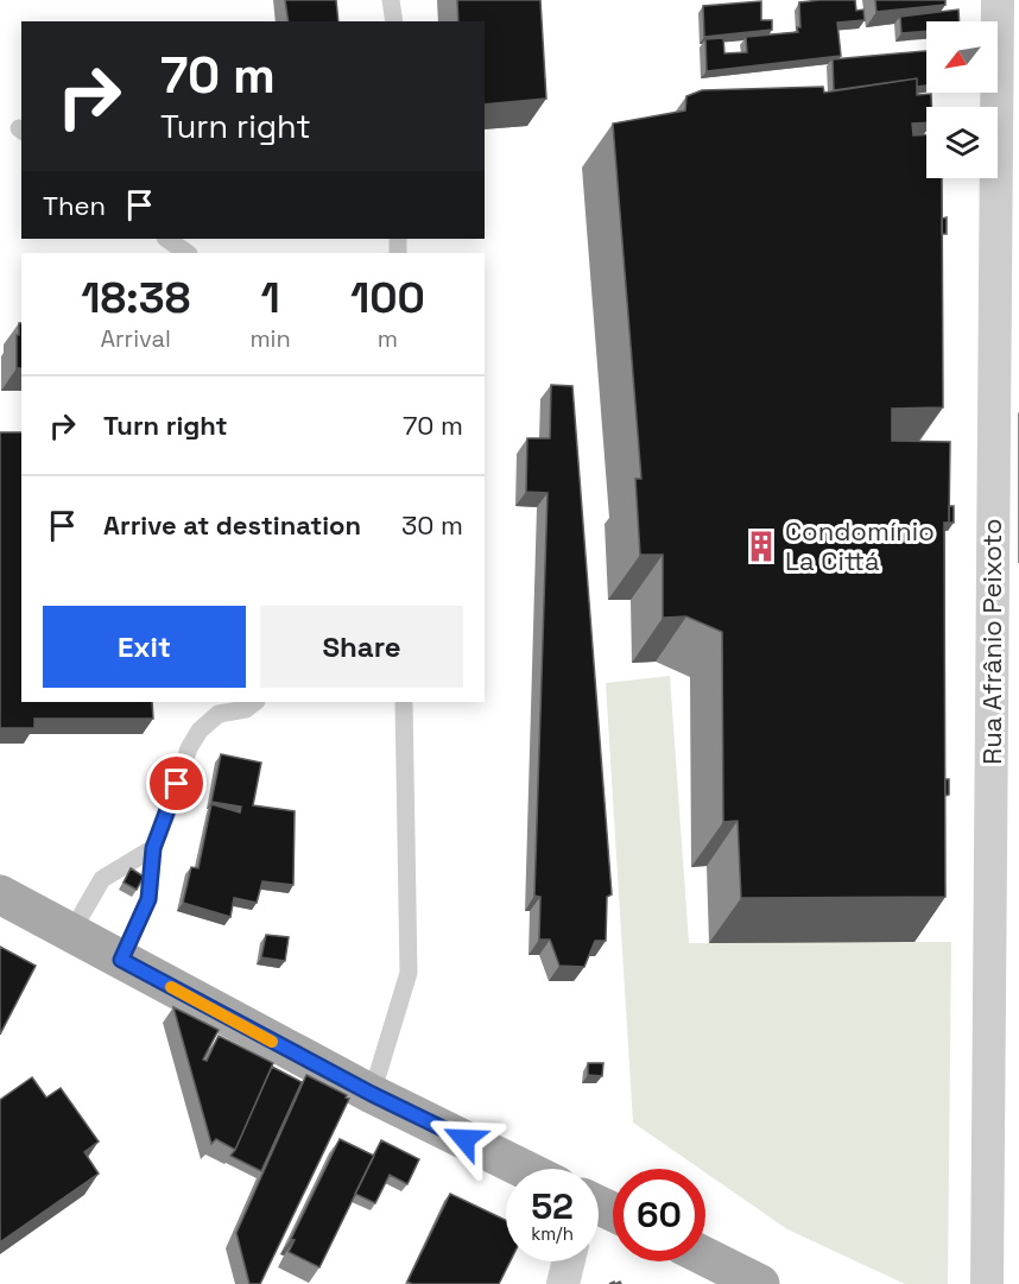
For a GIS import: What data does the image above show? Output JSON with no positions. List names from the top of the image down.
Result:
{
  "streets": {
    "street": ["Rua Afrânio Peixoto"]
  },
  "places": {
    "building": ["Condomínio La Cittá"]
  },
  "north": "bottom left",
  "page": {
    "turn": ["70 m", "Turn right"],
    "then": "Then",
    "eta": [
      "18:38",
      "Arrival",
      "1",
      "min",
      "100",
      "m"
    ],
    "list": [
      {
        "name": "Turn right",
        "value": "70 m"
      },
      {
        "name": "Arrive at destination",
        "value": "30 m"
      }
    ],
    "buttons": ["Exit", "Share"],
    "speed": "52 km/h",
    "limit": "60"
  }
}
